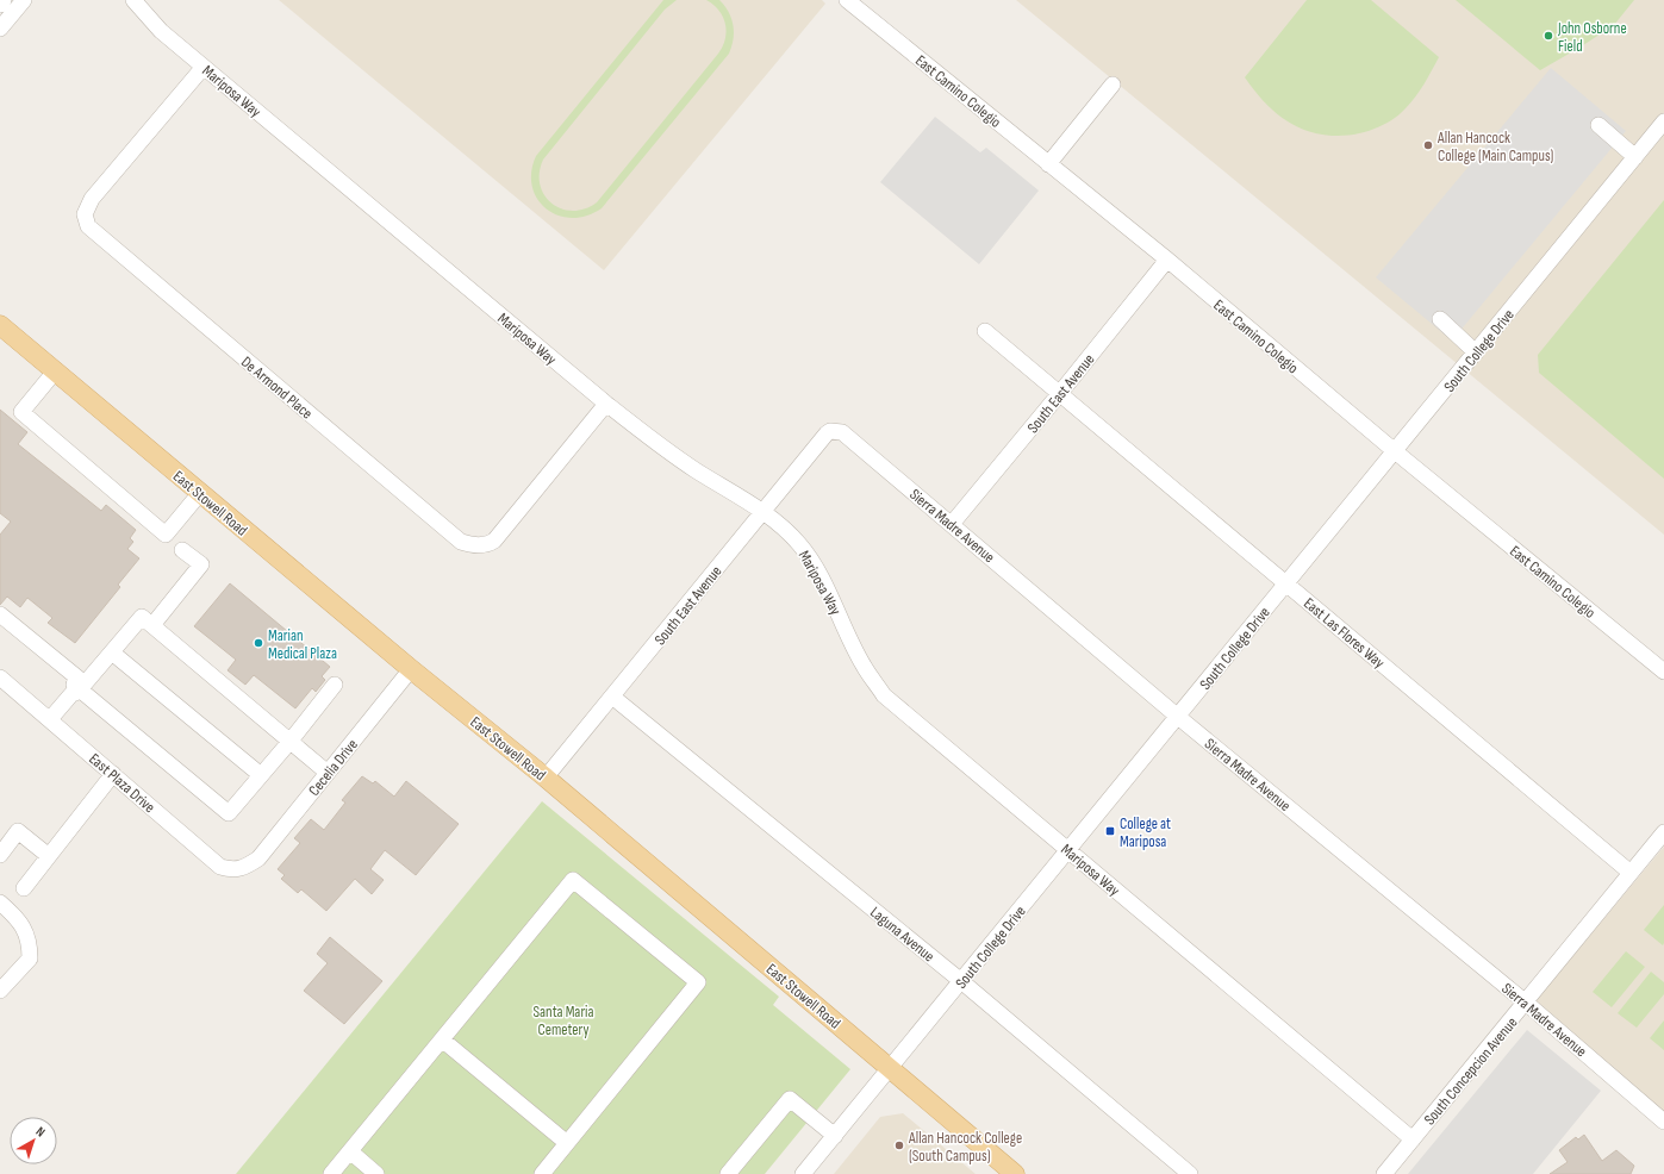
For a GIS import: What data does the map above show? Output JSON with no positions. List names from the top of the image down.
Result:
{
  "streets": {
    "main road": ["East Stowell Road"],
    "street": [
      "Mariposa Way",
      "East Camino Colegio",
      "South College Drive",
      "De Armond Place",
      "South East Avenue",
      "Sierra Madre Avenue",
      "East Las Flores Way",
      "Cecelia Drive",
      "East Plaza Drive",
      "Laguna Avenue",
      "South Concepcion Avenue"
    ]
  },
  "crossings": [
    ["Mariposa Way", "South College Drive"],
    ["Mariposa Way", "De Armond Place"],
    ["Mariposa Way", "South East Avenue"],
    ["Mariposa Way", "South Concepcion Avenue"],
    ["East Camino Colegio", "South College Drive"],
    ["East Camino Colegio", "South East Avenue"],
    ["South College Drive", "East Stowell Road"],
    ["South College Drive", "Sierra Madre Avenue"],
    ["South College Drive", "East Las Flores Way"],
    ["South College Drive", "Laguna Avenue"],
    ["South East Avenue", "East Stowell Road"],
    ["South East Avenue", "Sierra Madre Avenue"],
    ["South East Avenue", "East Las Flores Way"],
    ["South East Avenue", "Laguna Avenue"],
    ["East Stowell Road", "Cecelia Drive"],
    ["Sierra Madre Avenue", "South Concepcion Avenue"],
    ["East Las Flores Way", "South Concepcion Avenue"],
    ["Cecelia Drive", "East Plaza Drive"]
  ],
  "parks": ["Santa Maria Cemetery"],
  "places": {
    "other": [
      "John Osborne Field",
      "Allan Hancock College (Main Campus)",
      "Marian Medical Plaza",
      "Allan Hancock College (South Campus)"
    ],
    "transit": ["College at Mariposa"]
  },
  "north": "top right"
}
